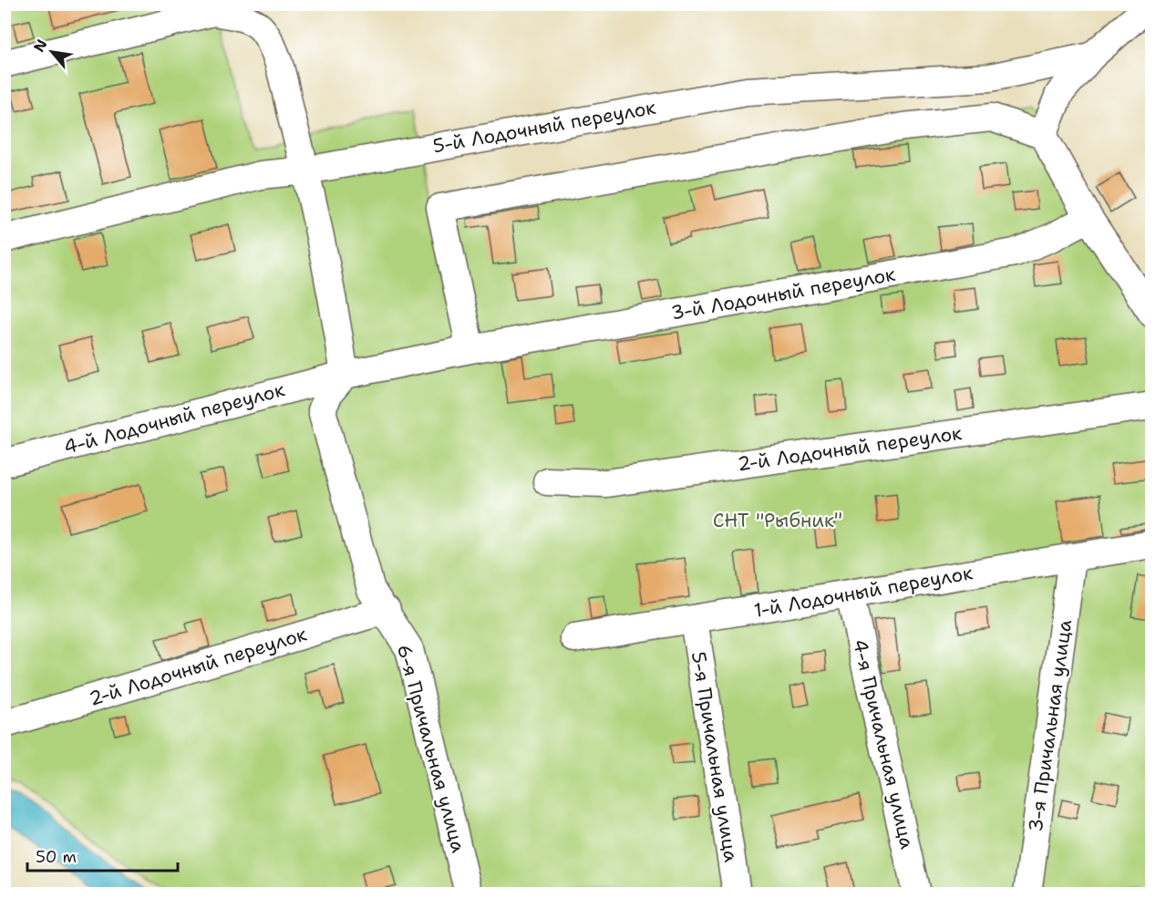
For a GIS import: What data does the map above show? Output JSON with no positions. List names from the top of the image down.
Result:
{
  "streets": {
    "street": [
      "5-й Лодочный переулок",
      "3-й Лодочный переулок",
      "4-й Лодочный переулок",
      "2-й Лодочный переулок",
      "1-й Лодочный переулок",
      "3-я Причальная улица",
      "4-я Причальная улица",
      "6-я Причальная улица",
      "5-я Причальная улица"
    ]
  },
  "crossings": [
    ["3-й Лодочный переулок", "4-й Лодочный переулок"],
    ["3-й Лодочный переулок", "6-я Причальная улица"],
    ["4-й Лодочный переулок", "6-я Причальная улица"],
    ["2-й Лодочный переулок", "6-я Причальная улица"],
    ["1-й Лодочный переулок", "3-я Причальная улица"],
    ["1-й Лодочный переулок", "4-я Причальная улица"],
    ["1-й Лодочный переулок", "5-я Причальная улица"]
  ],
  "parks": ["СНТ \"Рыбник\""],
  "scale_bar": "50 m",
  "north": "top left"
}
